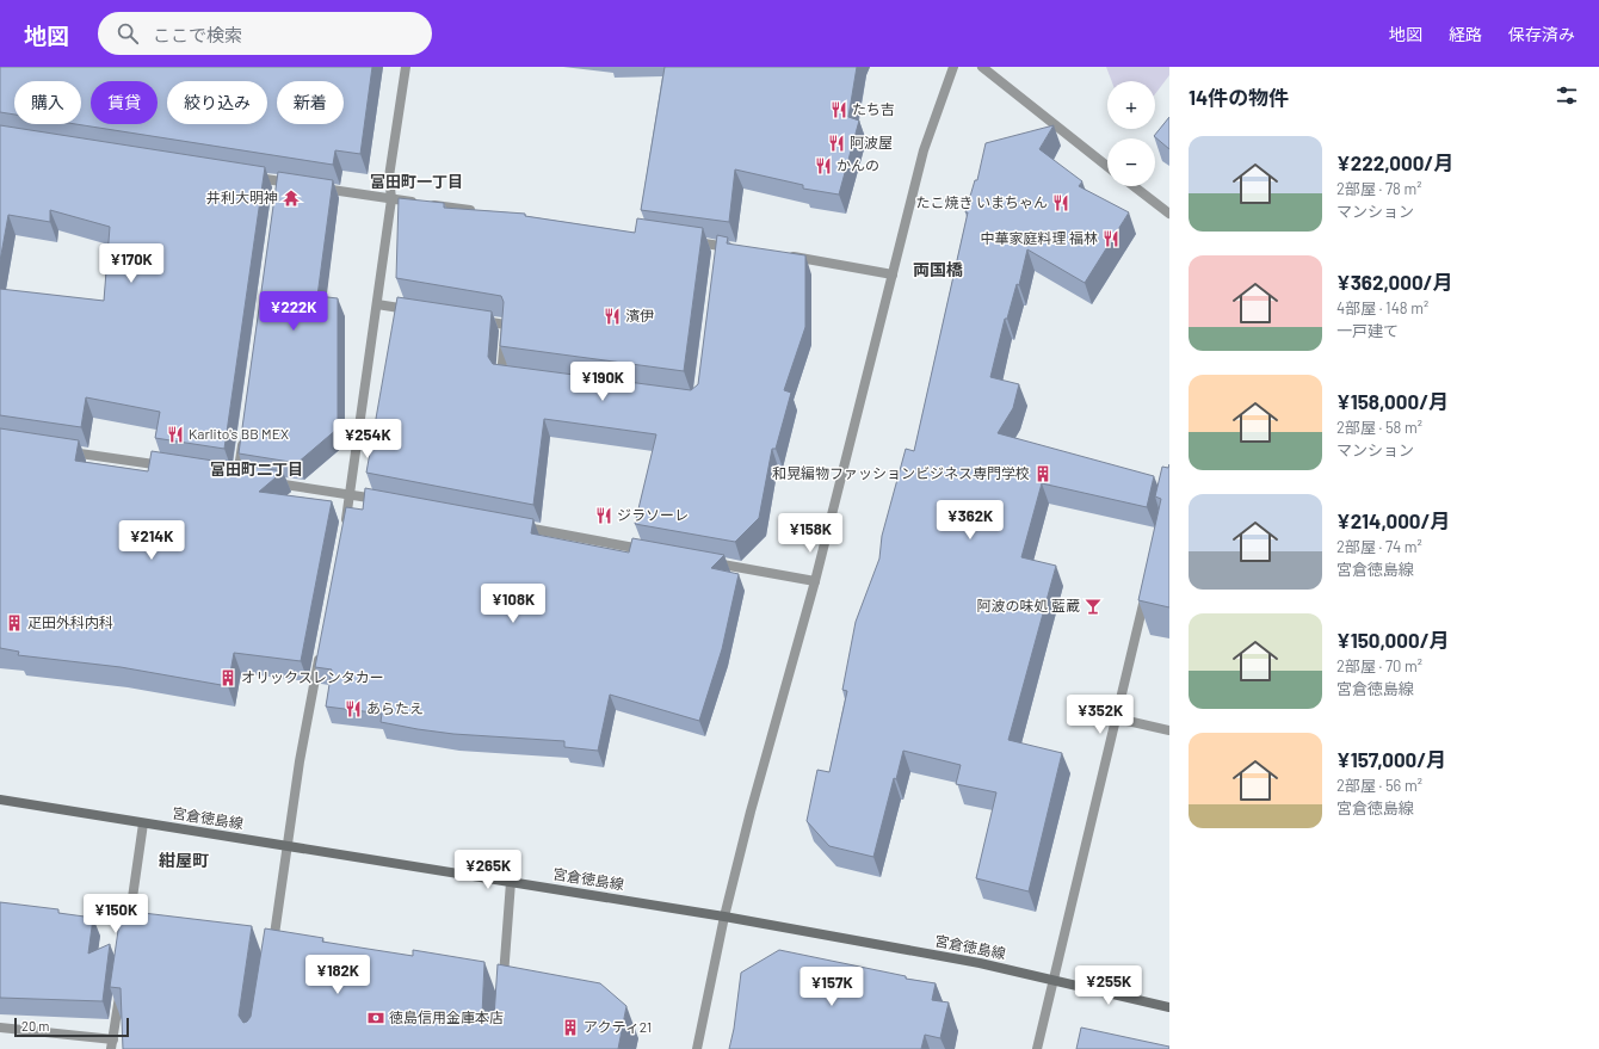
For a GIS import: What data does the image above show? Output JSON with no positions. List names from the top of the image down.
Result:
{
  "streets": {
    "main road": ["宮倉徳島線"]
  },
  "districts": [
    "富田町一丁目",
    "両国橋",
    "富田町二丁目",
    "紺屋町"
  ],
  "places": {
    "restaurant": [
      "たち吉",
      "阿波屋",
      "かんの",
      "たこ焼き いまちゃん",
      "中華家庭料理 福林",
      "濱伊",
      "Karlito's BB MEX",
      "ジラソーレ",
      "あらたえ"
    ],
    "temple": ["井利大明神"],
    "building": [
      "和晃編物ファッションビジネス専門学校",
      "疋田外科内科",
      "オリックスレンタカー",
      "アクティ21"
    ],
    "bar": ["阿波の味処 藍蔵"],
    "bank": ["徳島信用金庫本店"]
  },
  "scale_bar": "20 m",
  "page": {
    "header": "地図",
    "search": "ここで検索",
    "nav": ["地図", "経路", "保存済み"],
    "heading": "14件の物件",
    "map_buttons": ["+", "−"],
    "chip": [
      "購入",
      "賃貸",
      "絞り込み",
      "新着"
    ],
    "list": [
      {
        "name": "¥222,000/月",
        "note": "2部屋 · 78 m² · マンション"
      },
      {
        "name": "¥362,000/月",
        "note": "4部屋 · 148 m² · 一戸建て"
      },
      {
        "name": "¥158,000/月",
        "note": "2部屋 · 58 m² · マンション"
      },
      {
        "name": "¥214,000/月",
        "note": "2部屋 · 74 m² · 宮倉徳島線"
      },
      {
        "name": "¥150,000/月",
        "note": "2部屋 · 70 m² · 宮倉徳島線"
      },
      {
        "name": "¥157,000/月",
        "note": "2部屋 · 56 m² · 宮倉徳島線"
      }
    ],
    "price": [
      "¥170K",
      "¥222K",
      "¥190K",
      "¥254K",
      "¥362K",
      "¥158K",
      "¥214K",
      "¥108K",
      "¥352K",
      "¥265K",
      "¥150K",
      "¥182K",
      "¥255K",
      "¥157K"
    ],
    "scale": "20 m"
  }
}
